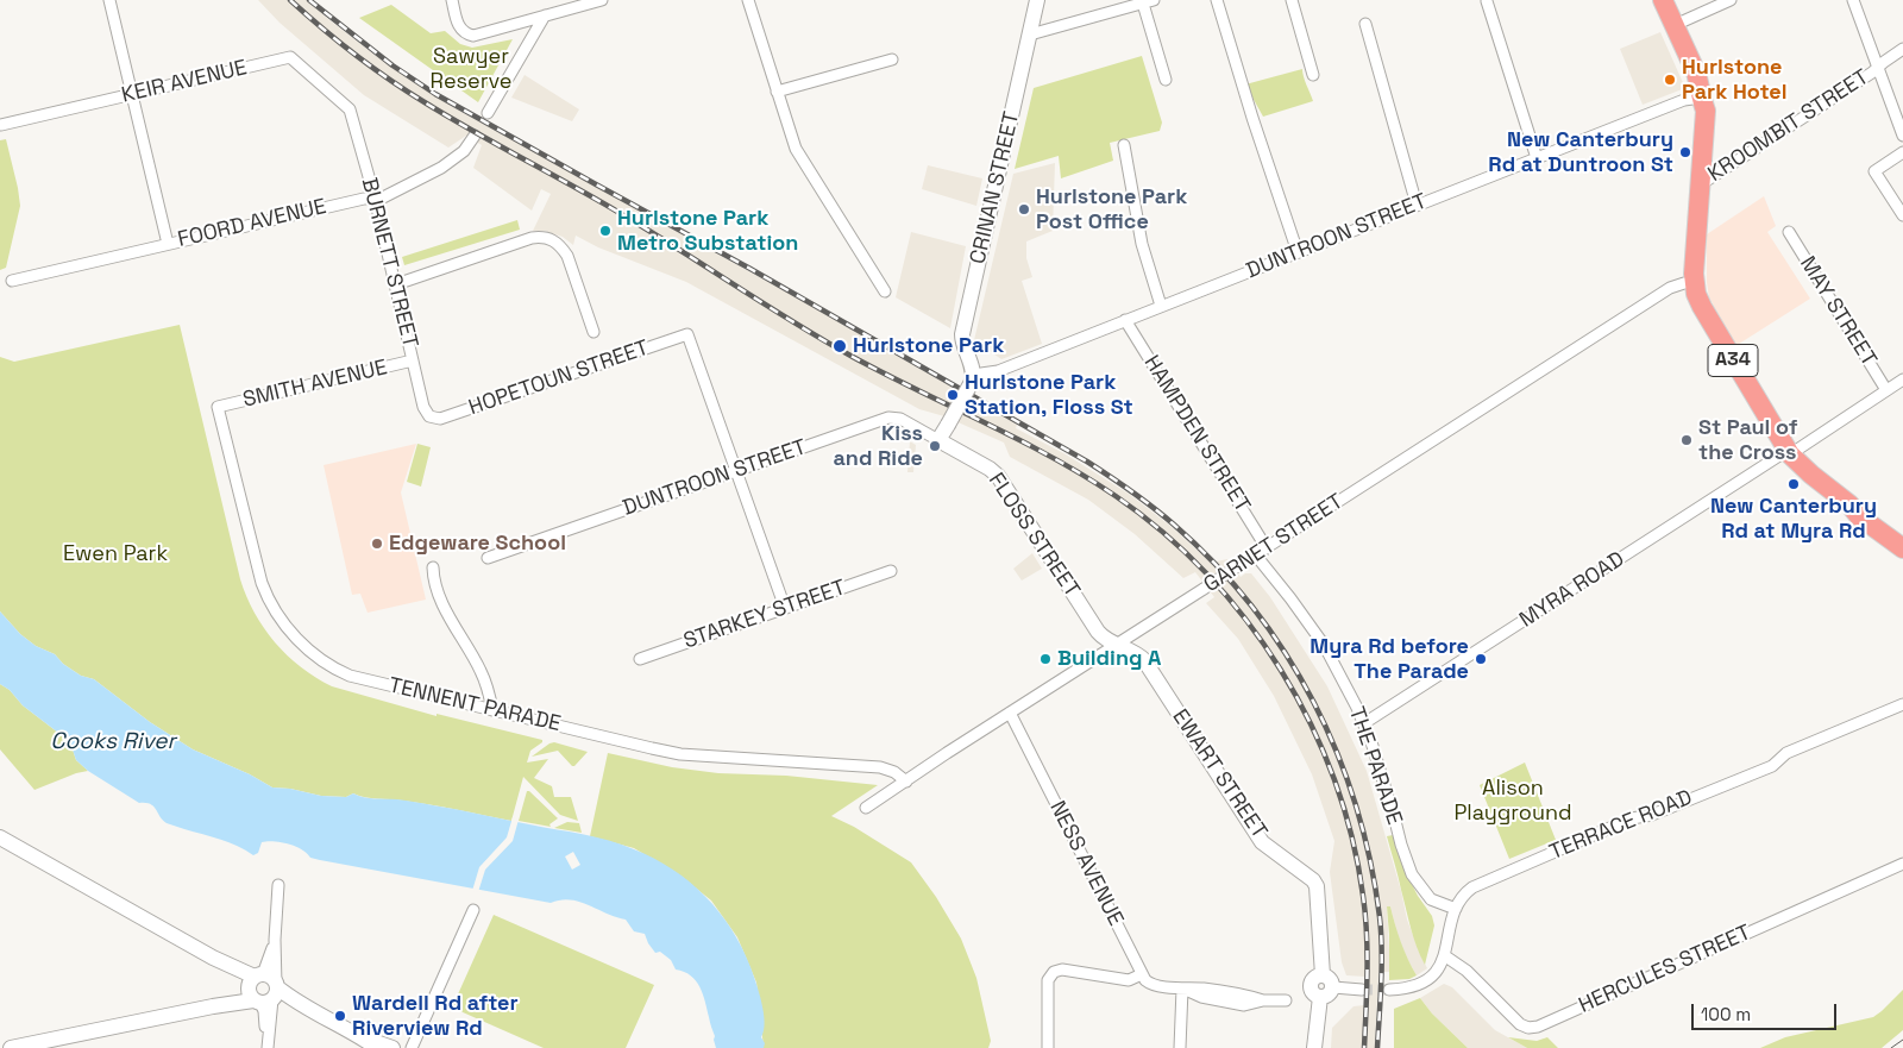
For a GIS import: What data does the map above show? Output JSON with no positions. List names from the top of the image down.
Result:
{
  "streets": {
    "highway": ["A34"],
    "street": [
      "KEIR AVENUE",
      "KROOMBIT STREET",
      "CRINAN STREET",
      "FOORD AVENUE",
      "DUNTROON STREET",
      "BURNETT STREET",
      "MAY STREET",
      "HOPETOUN STREET",
      "SMITH AVENUE",
      "HAMPDEN STREET",
      "FLOSS STREET",
      "GARNET STREET",
      "MYRA ROAD",
      "STARKEY STREET",
      "TENNENT PARADE",
      "THE PARADE",
      "EWART STREET",
      "TERRACE ROAD",
      "NESS AVENUE",
      "HERCULES STREET"
    ]
  },
  "crossings": [
    ["KEIR AVENUE", "BURNETT STREET"],
    ["KROOMBIT STREET", "A34"],
    ["CRINAN STREET", "DUNTROON STREET"],
    ["FOORD AVENUE", "BURNETT STREET"],
    ["DUNTROON STREET", "A34"],
    ["DUNTROON STREET", "HOPETOUN STREET"],
    ["DUNTROON STREET", "HAMPDEN STREET"],
    ["DUNTROON STREET", "FLOSS STREET"],
    ["BURNETT STREET", "HOPETOUN STREET"],
    ["BURNETT STREET", "SMITH AVENUE"],
    ["MAY STREET", "MYRA ROAD"],
    ["A34", "GARNET STREET"],
    ["A34", "MYRA ROAD"],
    ["SMITH AVENUE", "TENNENT PARADE"],
    ["HAMPDEN STREET", "GARNET STREET"],
    ["FLOSS STREET", "GARNET STREET"],
    ["FLOSS STREET", "EWART STREET"],
    ["GARNET STREET", "TENNENT PARADE"],
    ["GARNET STREET", "THE PARADE"],
    ["GARNET STREET", "EWART STREET"],
    ["GARNET STREET", "NESS AVENUE"],
    ["MYRA ROAD", "THE PARADE"],
    ["THE PARADE", "TERRACE ROAD"],
    ["TERRACE ROAD", "HERCULES STREET"]
  ],
  "water": ["Cooks River"],
  "parks": ["Sawyer Reserve", "Ewen Park", "Alison Playground"],
  "places": [
    "Hurlstone Park Hotel",
    "New Canterbury Rd at Duntroon St",
    "Hurlstone Park Post Office",
    "Hurlstone Park Metro Substation",
    "Hurlstone Park",
    "Hurlstone Park Station, Floss St",
    "St Paul of the Cross",
    "Kiss and Ride",
    "New Canterbury Rd at Myra Rd",
    "Edgeware School",
    "Building A",
    "Myra Rd before The Parade",
    "Wardell Rd after Riverview Rd"
  ],
  "scale_bar": "100 m"
}
